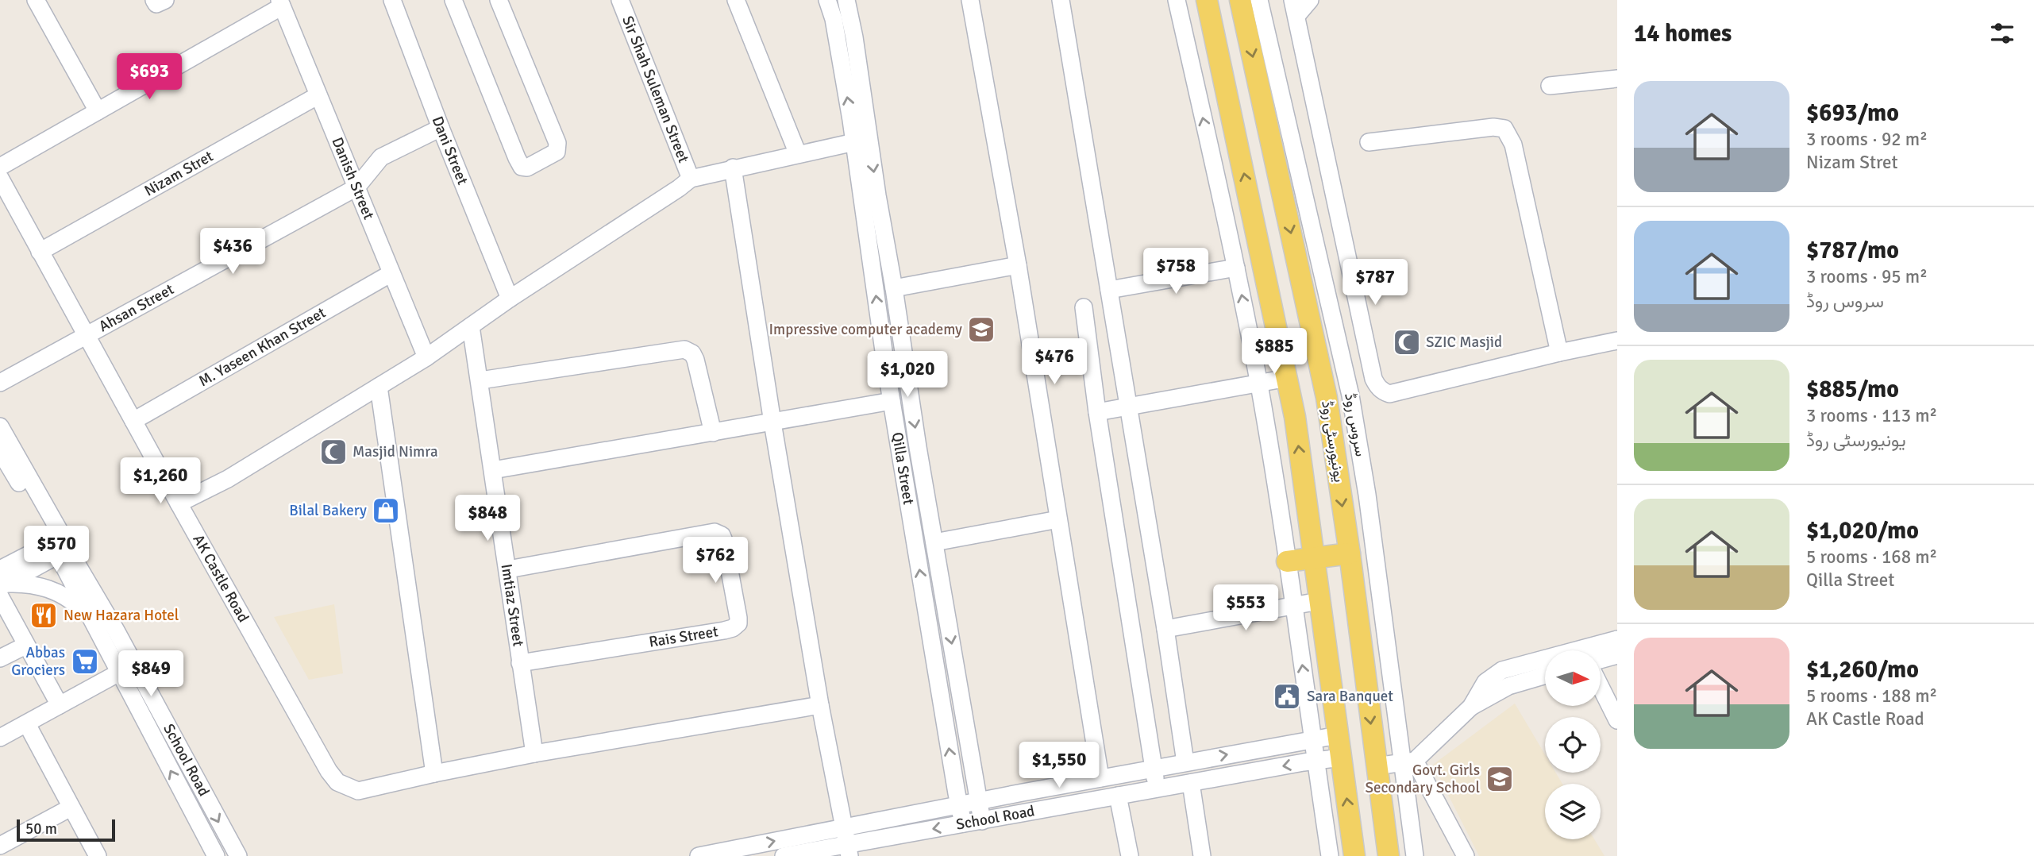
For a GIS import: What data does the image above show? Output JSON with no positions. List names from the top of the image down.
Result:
{
  "streets": {
    "main road": ["یونیورسٹی روڈ"],
    "street": [
      "Sir Shah Suleman Street",
      "Dani Street",
      "Nizam Stret",
      "Danish Street",
      "Ahsan Street",
      "M. Yaseen Khan Street",
      "سروس روڈ",
      "Qilla Street",
      "AK Castle Road",
      "Imtiaz Street",
      "Rais Street",
      "School Road"
    ]
  },
  "crossings": [
    ["Dani Street", "Ahsan Street"],
    ["Nizam Stret", "Danish Street"],
    ["Nizam Stret", "AK Castle Road"],
    ["Danish Street", "Ahsan Street"],
    ["Danish Street", "M. Yaseen Khan Street"],
    ["Ahsan Street", "AK Castle Road"],
    ["M. Yaseen Khan Street", "AK Castle Road"],
    ["Qilla Street", "School Road"],
    ["Imtiaz Street", "Rais Street"]
  ],
  "places": {
    "school or university": ["Impressive computer academy", "Govt. Girls Secondary School"],
    "mosque": ["SZIC Masjid", "Masjid Nimra"],
    "shop": ["Bilal Bakery"],
    "restaurant": ["New Hazara Hotel"],
    "supermarket": ["Abbas Grociers"],
    "public building": ["Sara Banquet"]
  },
  "scale_bar": "50 m",
  "north": "right",
  "page": {
    "heading": "14 homes",
    "price": [
      "$693",
      "$436",
      "$758",
      "$787",
      "$885",
      "$476",
      "$1,020",
      "$1,260",
      "$848",
      "$570",
      "$762",
      "$553",
      "$849",
      "$1,550"
    ],
    "list": [
      {
        "name": "$693/mo",
        "note": "3 rooms · 92 m² · Nizam Stret"
      },
      {
        "name": "$787/mo",
        "note": "3 rooms · 95 m² · سروس روڈ"
      },
      {
        "name": "$885/mo",
        "note": "3 rooms · 113 m² · یونیورسٹی روڈ"
      },
      {
        "name": "$1,020/mo",
        "note": "5 rooms · 168 m² · Qilla Street"
      },
      {
        "name": "$1,260/mo",
        "note": "5 rooms · 188 m² · AK Castle Road"
      }
    ],
    "scale": "50 m"
  }
}
